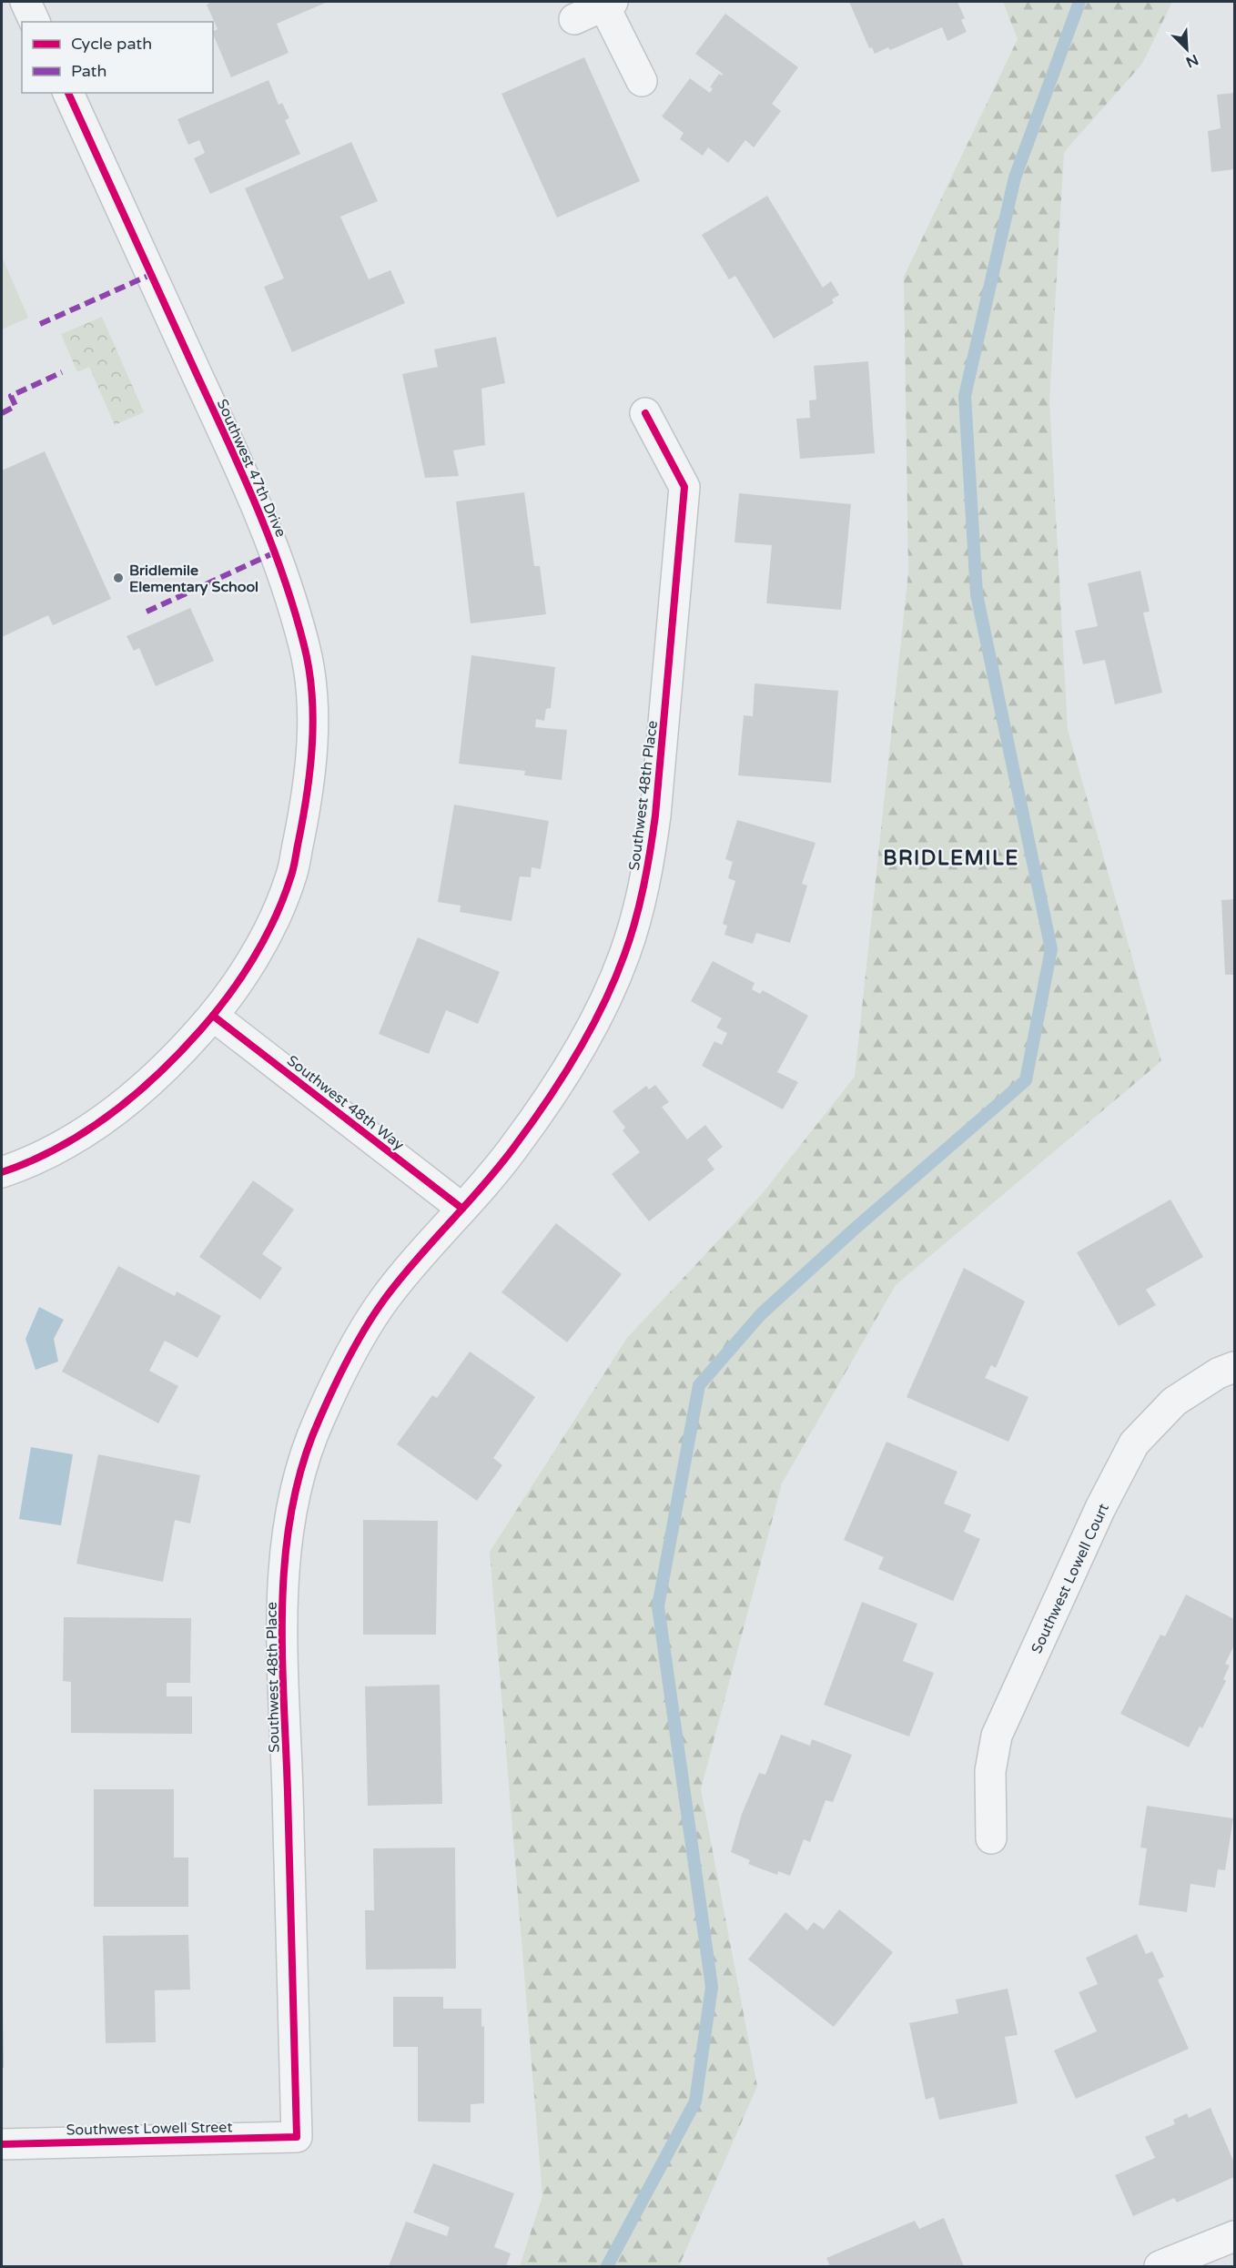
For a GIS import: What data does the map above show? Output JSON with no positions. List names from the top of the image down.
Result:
{
  "streets": {
    "street": [
      "Southwest 47th Drive",
      "Southwest 48th Place",
      "Southwest 48th Way",
      "Southwest Lowell Court",
      "Southwest Lowell Street"
    ]
  },
  "crossings": [
    ["Southwest 47th Drive", "Southwest 48th Way"],
    ["Southwest 48th Place", "Southwest 48th Way"],
    ["Southwest 48th Place", "Southwest Lowell Street"]
  ],
  "districts": ["BRIDLEMILE"],
  "places": ["Bridlemile Elementary School"],
  "legend": ["Cycle path", "Path"],
  "north": "bottom right"
}
